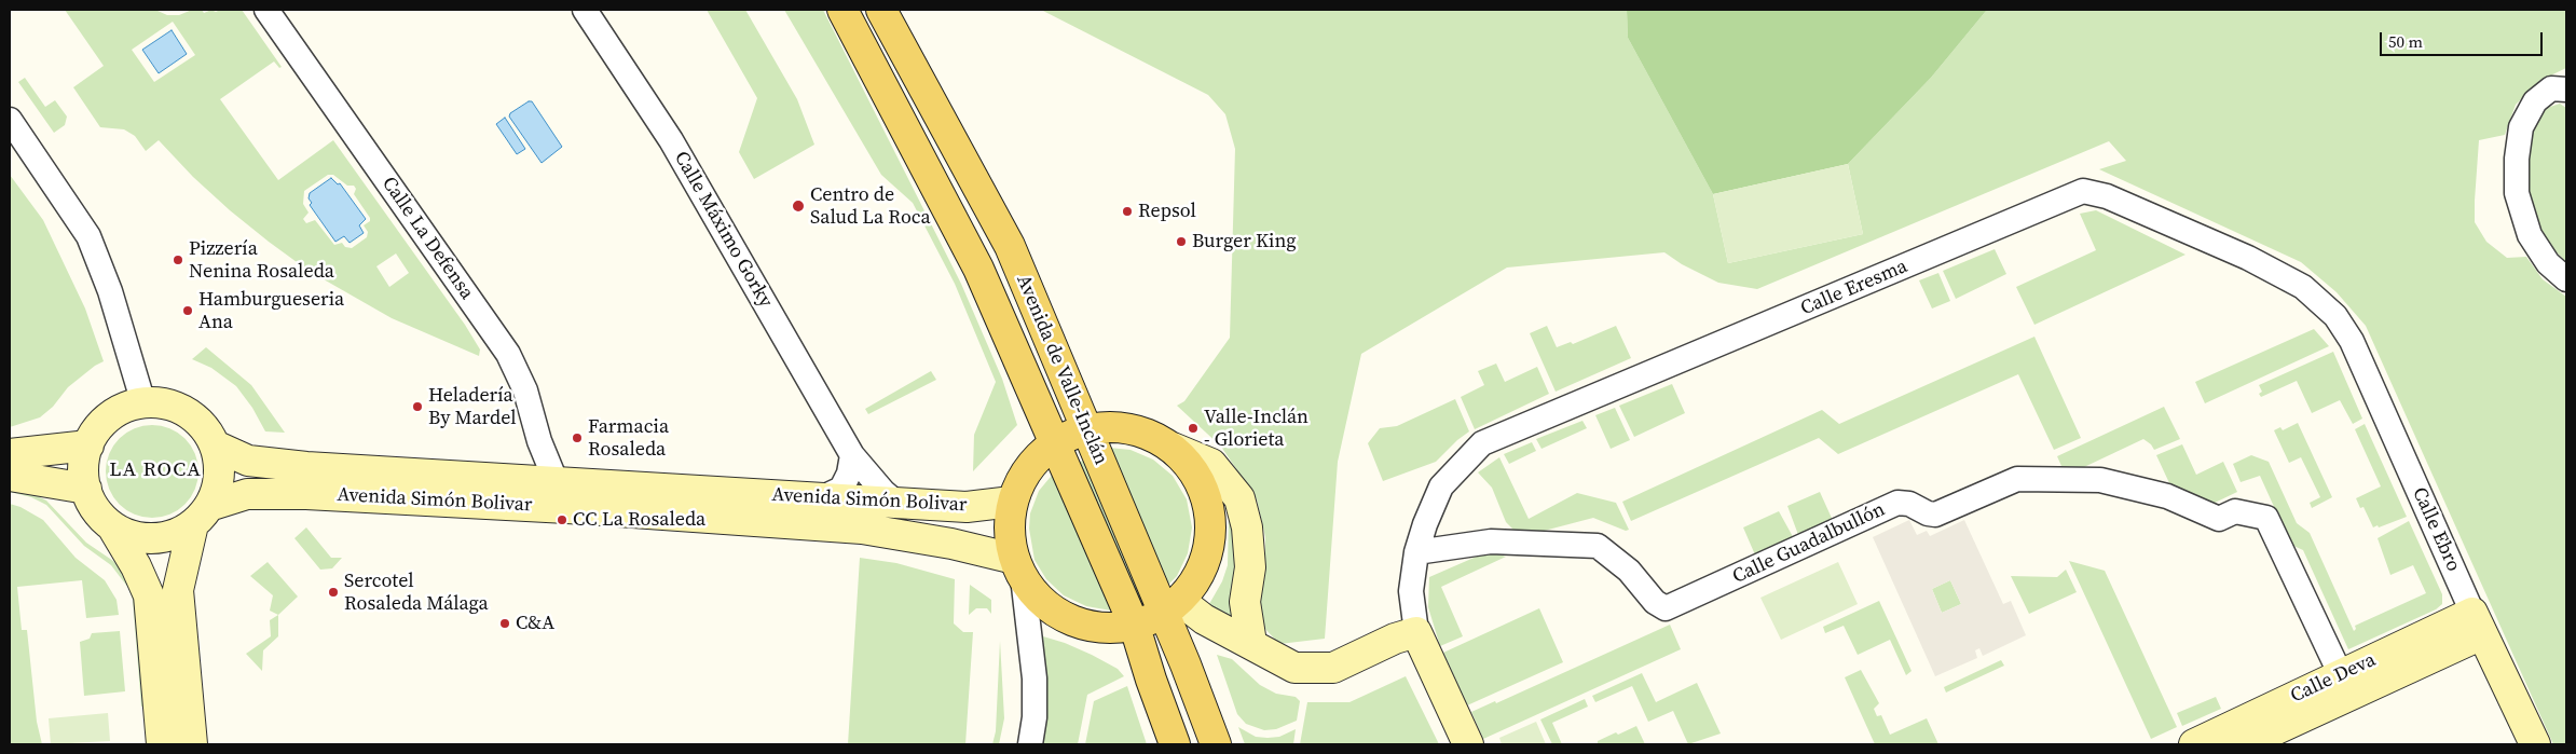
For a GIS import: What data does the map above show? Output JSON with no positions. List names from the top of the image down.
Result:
{
  "streets": {
    "main road": [
      "Avenida de Valle-Inclán",
      "Avenida Simón Bolivar",
      "Calle Ebro",
      "Calle Deva"
    ],
    "street": [
      "Calle Máximo Gorky",
      "Calle La Defensa",
      "Calle Eresma",
      "Calle Guadalbullón"
    ]
  },
  "crossings": [
    ["Calle Máximo Gorky", "Avenida Simón Bolivar"],
    ["Calle La Defensa", "Avenida Simón Bolivar"],
    ["Calle Eresma", "Calle Ebro"],
    ["Calle Eresma", "Calle Guadalbullón"],
    ["Calle Ebro", "Calle Deva"],
    ["Calle Guadalbullón", "Calle Deva"]
  ],
  "districts": ["LA ROCA"],
  "places": [
    "Centro de Salud La Roca",
    "Repsol",
    "Burger King",
    "Pizzería Nenina Rosaleda",
    "Hamburgueseria Ana",
    "Heladería By Mardel",
    "Valle-Inclán - Glorieta",
    "Farmacia Rosaleda",
    "CC La Rosaleda",
    "Sercotel Rosaleda Málaga",
    "C&A"
  ],
  "scale_bar": "50 m"
}
